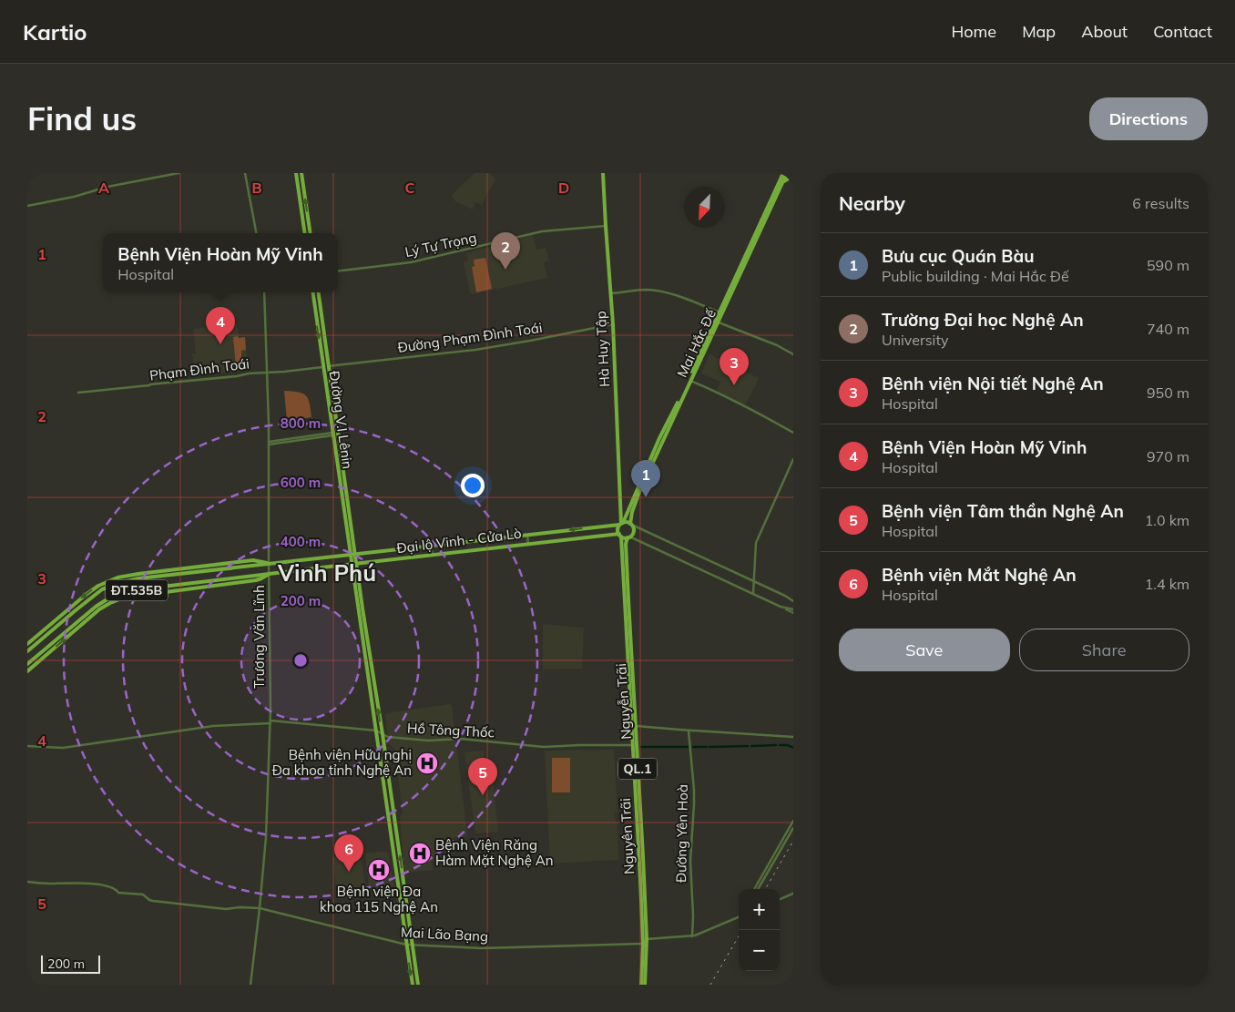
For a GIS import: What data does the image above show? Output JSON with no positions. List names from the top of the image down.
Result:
{
  "streets": {
    "main road": [
      "Mai Hắc Đế",
      "Hà Huy Tập",
      "Đường V.I Lênin",
      "Đại lộ Vinh - Cửa Lò",
      "ĐT.535B",
      "Nguyễn Trãi",
      "QL.1",
      "Nguyên Trãi"
    ],
    "street": [
      "Lý Tự Trọng",
      "Đường Phạm Đình Toái",
      "Phạm Đình Toái",
      "Trương Văn Lĩnh",
      "Hồ Tông Thốc",
      "Đường Yên Hoà",
      "Mai Lão Bạng"
    ]
  },
  "crossings": [
    ["Lý Tự Trọng", "Hà Huy Tập"],
    ["Đường Phạm Đình Toái", "Hà Huy Tập"],
    ["Đường Phạm Đình Toái", "Đường V.I Lênin"],
    ["Mai Hắc Đế", "Hà Huy Tập"],
    ["Mai Hắc Đế", "Đại lộ Vinh - Cửa Lò"],
    ["Mai Hắc Đế", "QL.1"],
    ["Mai Hắc Đế", "Nguyên Trãi"],
    ["Hà Huy Tập", "Đại lộ Vinh - Cửa Lò"],
    ["Hà Huy Tập", "QL.1"],
    ["Hà Huy Tập", "Nguyên Trãi"],
    ["Phạm Đình Toái", "Đường V.I Lênin"],
    ["Phạm Đình Toái", "Trương Văn Lĩnh"],
    ["Đường V.I Lênin", "Đại lộ Vinh - Cửa Lò"],
    ["Đường V.I Lênin", "Hồ Tông Thốc"],
    ["Đường V.I Lênin", "Mai Lão Bạng"],
    ["Đại lộ Vinh - Cửa Lò", "Trương Văn Lĩnh"],
    ["Đại lộ Vinh - Cửa Lò", "QL.1"],
    ["Đại lộ Vinh - Cửa Lò", "Nguyên Trãi"],
    ["Trương Văn Lĩnh", "Hồ Tông Thốc"],
    ["Trương Văn Lĩnh", "Mai Lão Bạng"],
    ["Nguyễn Trãi", "Hồ Tông Thốc"],
    ["Nguyễn Trãi", "Nguyên Trãi"],
    ["Hồ Tông Thốc", "Nguyên Trãi"],
    ["QL.1", "Nguyên Trãi"],
    ["QL.1", "Mai Lão Bạng"],
    ["Nguyên Trãi", "Mai Lão Bạng"]
  ],
  "districts": ["Vinh Phú"],
  "places": {
    "hospital": ["Bệnh viện Hữu nghị Đa khoa tỉnh Nghệ An", "Bệnh Viện Răng Hàm Mặt Nghệ An", "Bệnh viện Đa khoa 115 Nghệ An"]
  },
  "scale_bar": "200 m",
  "north": "bottom left",
  "page": {
    "header": "Kartio",
    "nav": [
      "Home",
      "Map",
      "About",
      "Contact"
    ],
    "buttons": [
      "Directions",
      ["Save", "Share"]
    ],
    "title": "Find us",
    "heading": ["Nearby", "6 results"],
    "pins": [
      "2",
      "4",
      "3",
      "1",
      "5",
      "6"
    ],
    "list": [
      {
        "mark": "1",
        "name": "Bưu cục Quán Bàu",
        "note": "Public building · Mai Hắc Đế",
        "value": "590 m"
      },
      {
        "mark": "2",
        "name": "Trường Đại học Nghệ An",
        "note": "University",
        "value": "740 m"
      },
      {
        "mark": "3",
        "name": "Bệnh viện Nội tiết Nghệ An",
        "note": "Hospital",
        "value": "950 m"
      },
      {
        "mark": "4",
        "name": "Bệnh Viện Hoàn Mỹ Vinh",
        "note": "Hospital",
        "value": "970 m"
      },
      {
        "mark": "5",
        "name": "Bệnh viện Tâm thần Nghệ An",
        "note": "Hospital",
        "value": "1.0 km"
      },
      {
        "mark": "6",
        "name": "Bệnh viện Mắt Nghệ An",
        "note": "Hospital",
        "value": "1.4 km"
      }
    ],
    "popup": ["Bệnh Viện Hoàn Mỹ Vinh", "Hospital"],
    "map_buttons": ["+", "−"],
    "scale": "200 m"
  },
  "grid": {
    "columns": [
      "A",
      "B",
      "C",
      "D"
    ],
    "rows": [
      "1",
      "2",
      "3",
      "4",
      "5"
    ]
  },
  "rings": [
    "800 m",
    "600 m",
    "400 m",
    "200 m"
  ]
}
